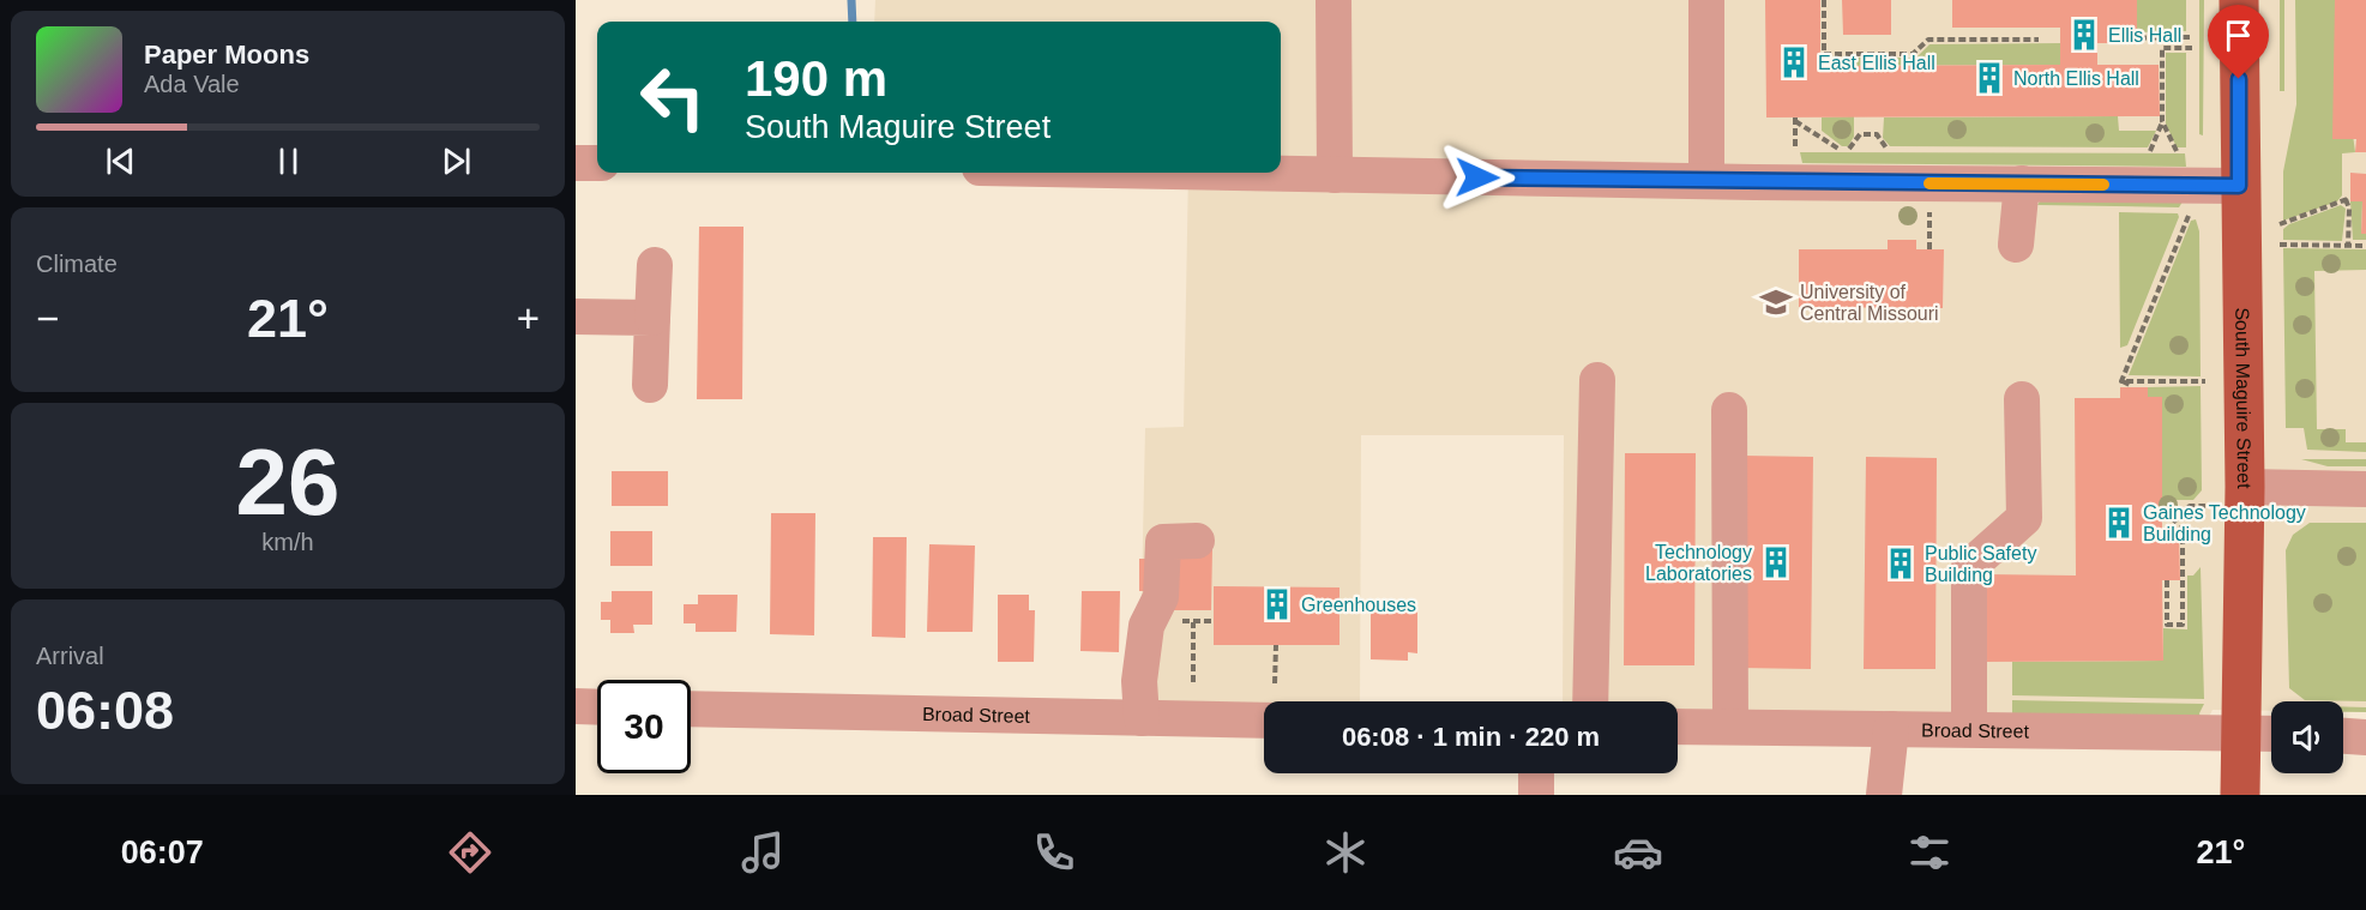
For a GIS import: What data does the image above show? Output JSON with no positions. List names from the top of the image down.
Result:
{
  "streets": {
    "main road": ["South Maguire Street"],
    "street": ["Broad Street"]
  },
  "crossings": [
    ["South Maguire Street", "Broad Street"]
  ],
  "places": {
    "building": [
      "Ellis Hall",
      "East Ellis Hall",
      "North Ellis Hall",
      "Gaines Technology Building",
      "Technology Laboratories",
      "Public Safety Building",
      "Greenhouses"
    ],
    "school or university": ["University of Central Missouri"]
  },
  "page": {
    "turn": ["190 m", "South Maguire Street"],
    "song": ["Paper Moons", "Ada Vale"],
    "tile": [
      "Climate",
      ["26", "km/h"],
      ["Arrival", "06:08"]
    ],
    "heat": ["−", "21°", "+"],
    "limit": "30",
    "trip": "06:08 · 1 min · 220 m",
    "tabs": ["06:07", "21°"]
  }
}
